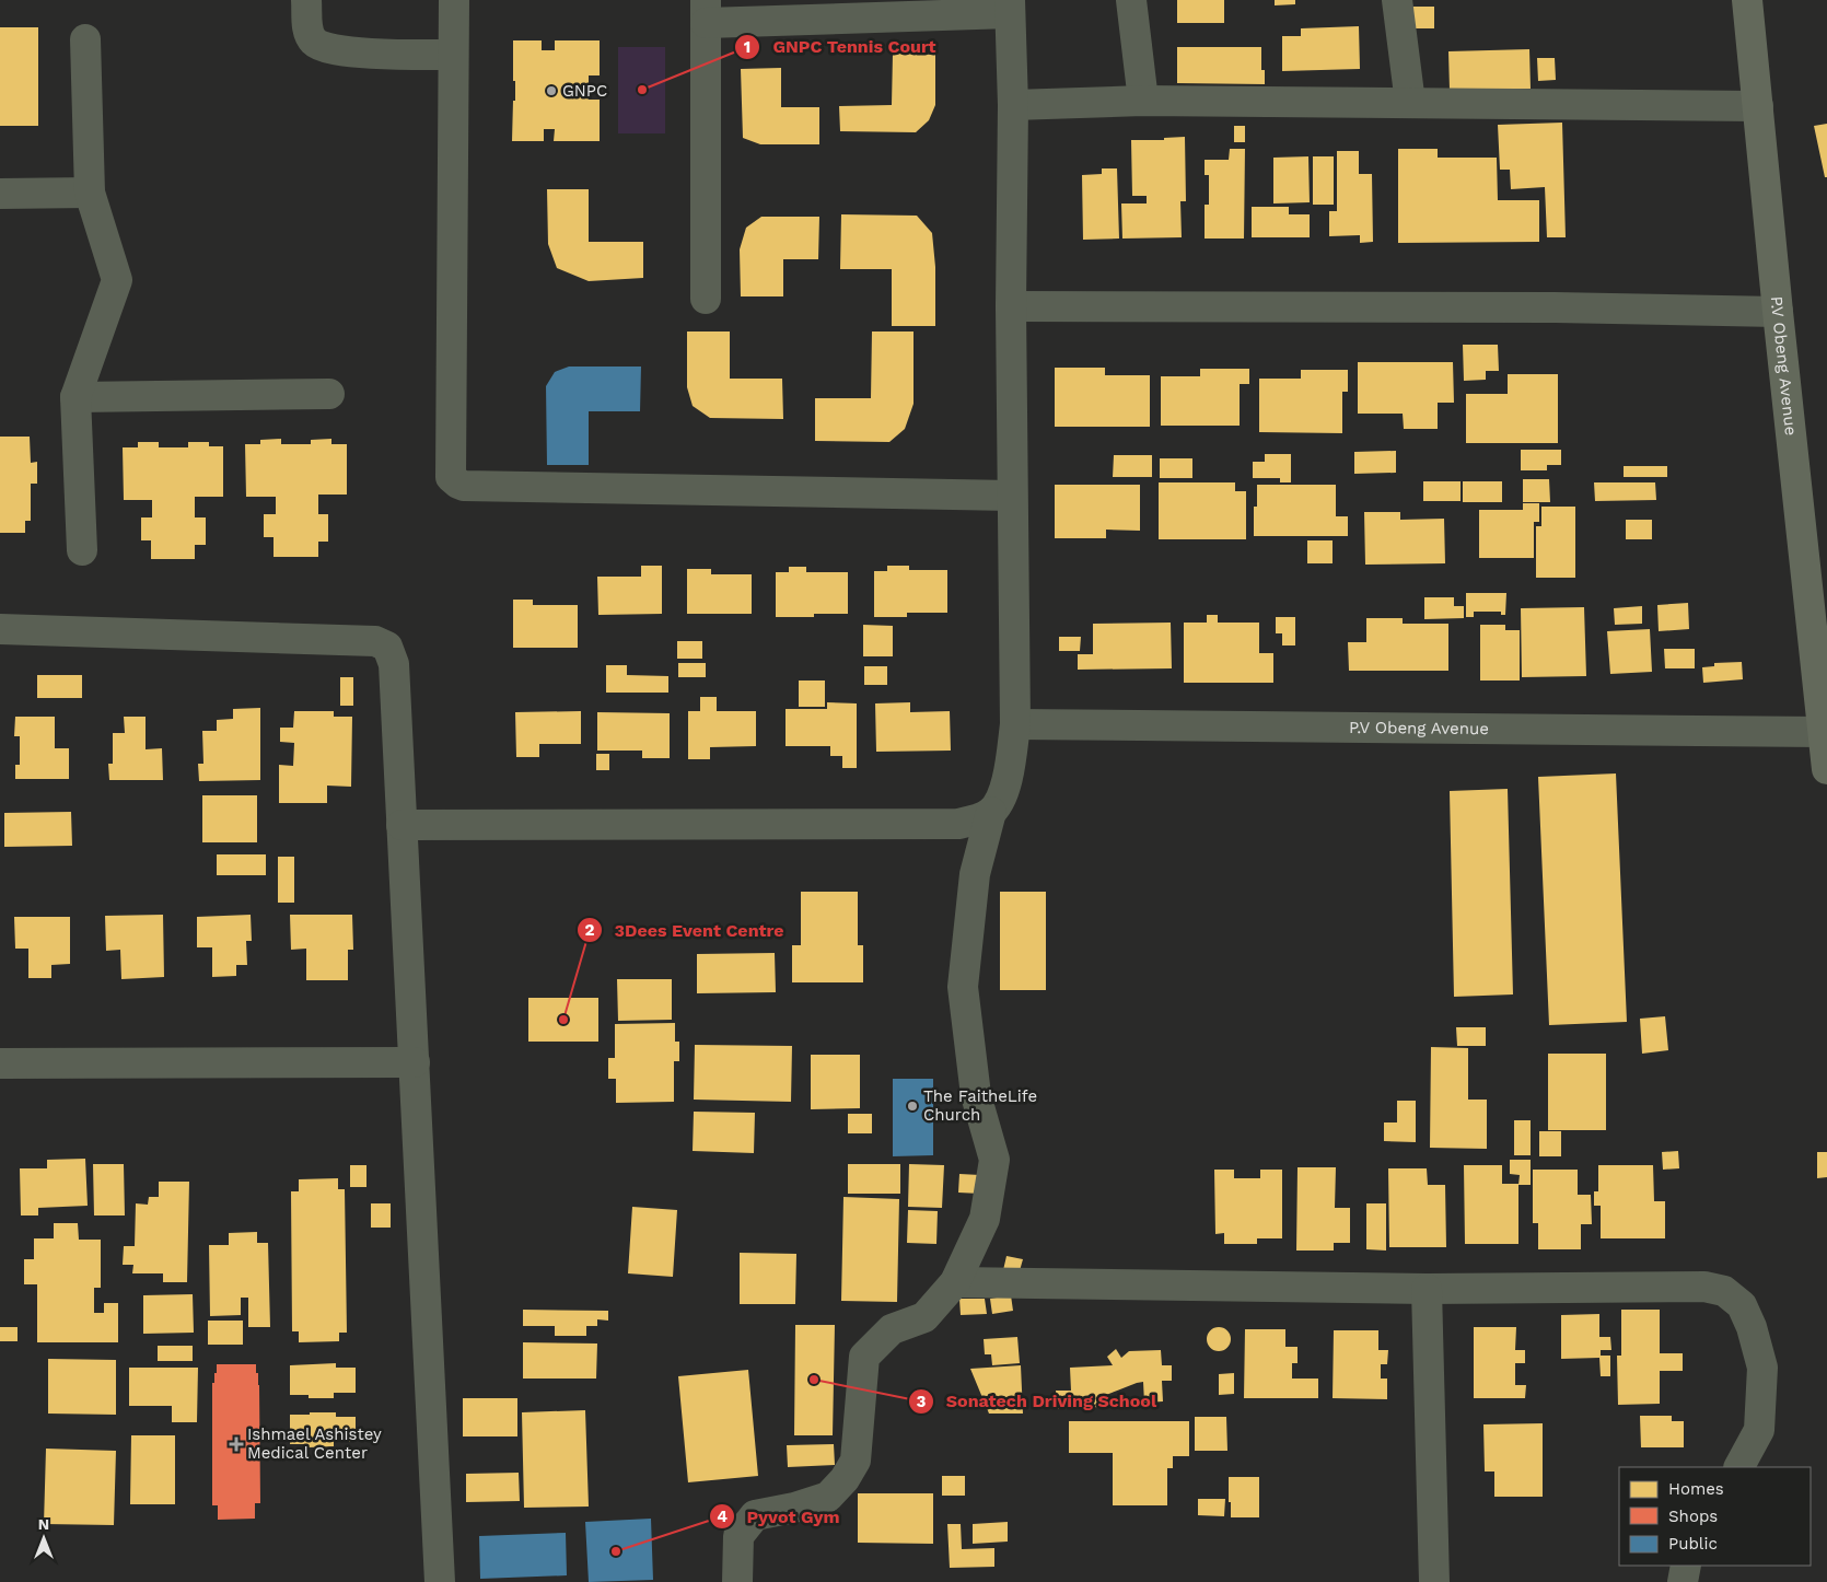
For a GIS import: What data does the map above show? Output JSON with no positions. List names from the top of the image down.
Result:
{
  "streets": {
    "main road": ["P.V Obeng Avenue"]
  },
  "places": {
    "other": [
      "GNPC Tennis Court",
      "GNPC",
      "3Dees Event Centre",
      "The FaitheLife Church",
      "Sonatech Driving School",
      "Pyvot Gym"
    ],
    "health": ["Ishmael Ashistey Medical Center"]
  },
  "legend": ["Homes", "Shops", "Public"],
  "north": "top"
}
